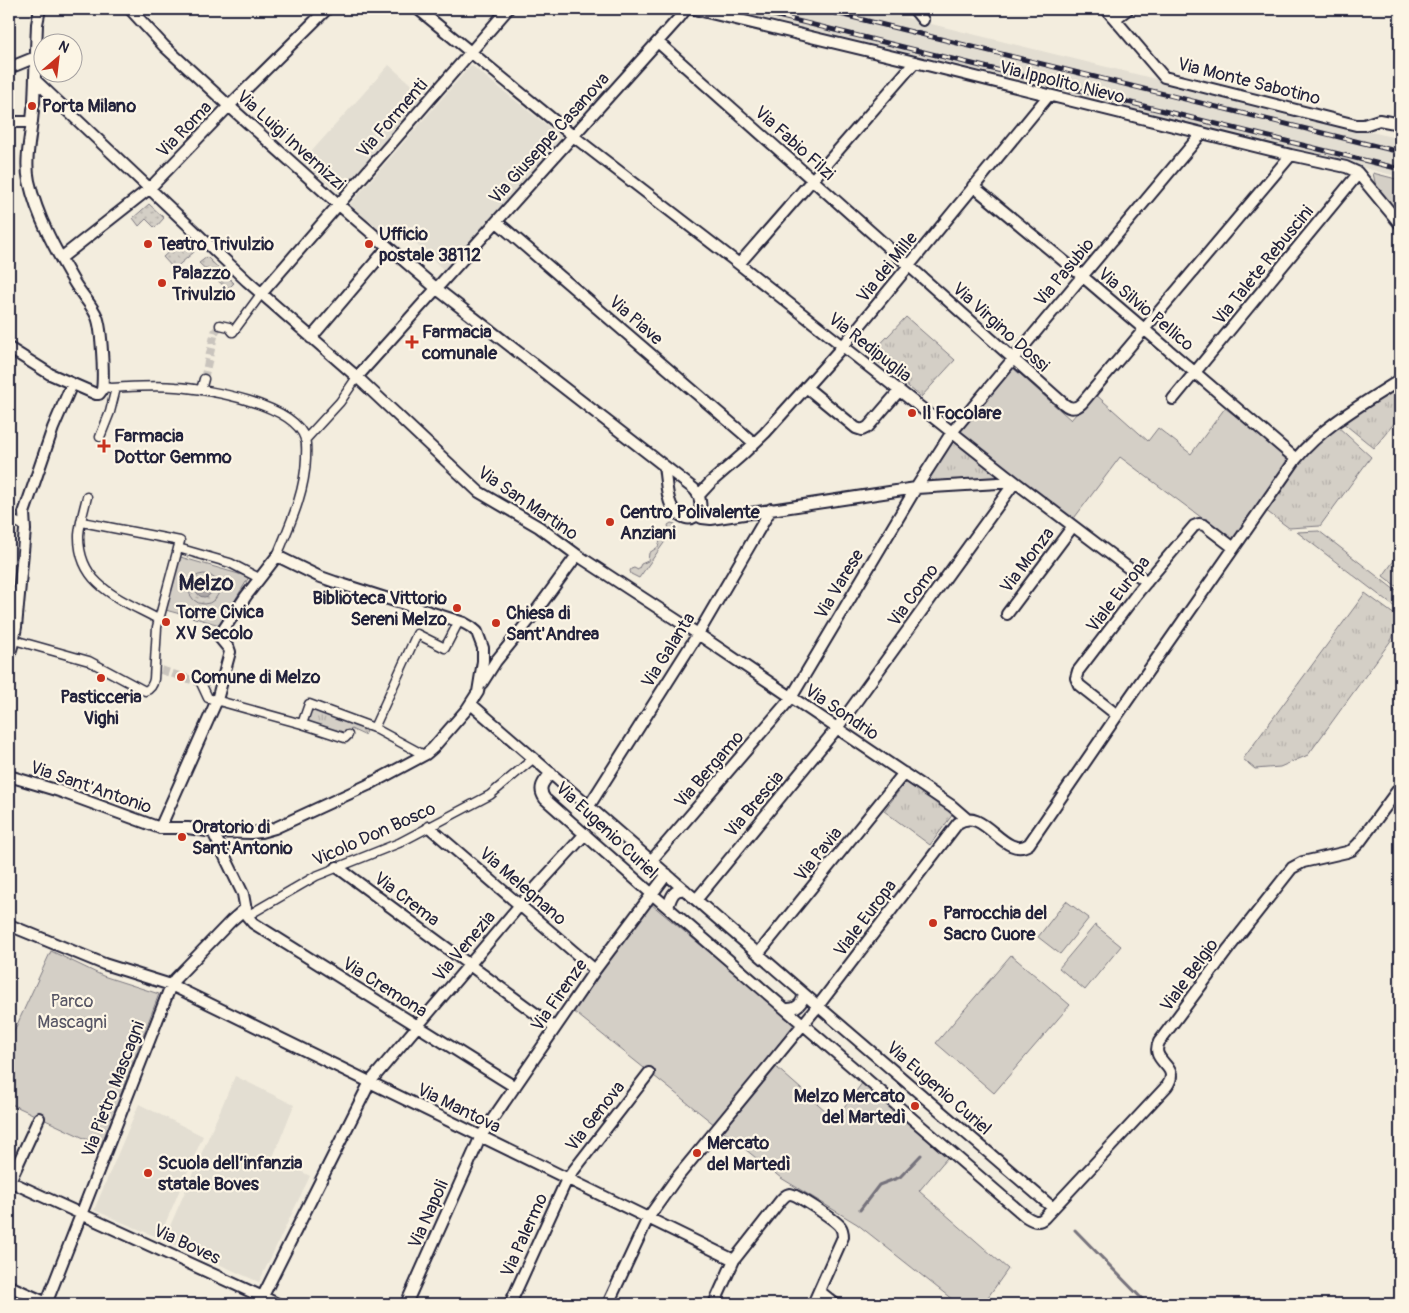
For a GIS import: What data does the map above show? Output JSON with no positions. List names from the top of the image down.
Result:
{
  "streets": {
    "street": [
      "Via Monte Sabotino",
      "Via Ippolito Nievo",
      "Via Formenti",
      "Via Roma",
      "Via Giuseppe Casanova",
      "Via Luigi Invernizzi",
      "Via Fabio Filzi",
      "Via Talete Rebuscini",
      "Via dei Mille",
      "Via Pasubio",
      "Via Silvio Pellico",
      "Via Piave",
      "Via Virgino Dossi",
      "Via Redipuglia",
      "Via San Martino",
      "Via Monza",
      "Via Varese",
      "Viale Europa",
      "Via Como",
      "Via Galanta",
      "Via Sondrio",
      "Via Bergamo",
      "Via Sant'Antonio",
      "Via Brescia",
      "Via Eugenio Curiel",
      "Vicolo Don Bosco",
      "Via Pavia",
      "Via Melegnano",
      "Via Crema",
      "Via Venezia",
      "Viale Belgio",
      "Via Cremona",
      "Via Firenze",
      "Via Pietro Mascagni",
      "Via Mantova",
      "Via Genova",
      "Via Napoli",
      "Via Palermo",
      "Via Boves"
    ]
  },
  "crossings": [
    ["Via Ippolito Nievo", "Via Giuseppe Casanova"],
    ["Via Ippolito Nievo", "Via Talete Rebuscini"],
    ["Via Ippolito Nievo", "Via dei Mille"],
    ["Via Ippolito Nievo", "Via Pasubio"],
    ["Via Formenti", "Via Luigi Invernizzi"],
    ["Via Formenti", "Via Redipuglia"],
    ["Via Formenti", "Via San Martino"],
    ["Via Roma", "Via Luigi Invernizzi"],
    ["Via Roma", "Via San Martino"],
    ["Via Giuseppe Casanova", "Via Luigi Invernizzi"],
    ["Via Giuseppe Casanova", "Via Piave"],
    ["Via Giuseppe Casanova", "Via Redipuglia"],
    ["Via Giuseppe Casanova", "Via San Martino"],
    ["Via Luigi Invernizzi", "Via dei Mille"],
    ["Via Fabio Filzi", "Via dei Mille"],
    ["Via Fabio Filzi", "Via Virgino Dossi"],
    ["Via Talete Rebuscini", "Via Silvio Pellico"],
    ["Via dei Mille", "Via Silvio Pellico"],
    ["Via dei Mille", "Via Piave"],
    ["Via dei Mille", "Via Virgino Dossi"],
    ["Via dei Mille", "Via Redipuglia"],
    ["Via Pasubio", "Via Silvio Pellico"],
    ["Via Pasubio", "Via Virgino Dossi"],
    ["Via Pasubio", "Via Redipuglia"],
    ["Via Pasubio", "Via Varese"],
    ["Via Silvio Pellico", "Via Virgino Dossi"],
    ["Via Redipuglia", "Via Monza"],
    ["Via Redipuglia", "Via Varese"],
    ["Via Redipuglia", "Viale Europa"],
    ["Via Redipuglia", "Via Como"],
    ["Via San Martino", "Via Galanta"],
    ["Via San Martino", "Via Sondrio"],
    ["Via Varese", "Via Sondrio"],
    ["Via Varese", "Via Bergamo"],
    ["Viale Europa", "Via Sondrio"],
    ["Viale Europa", "Via Eugenio Curiel"],
    ["Viale Europa", "Via Mantova"],
    ["Via Como", "Via Sondrio"],
    ["Via Como", "Via Brescia"],
    ["Via Galanta", "Via Sondrio"],
    ["Via Galanta", "Via Eugenio Curiel"],
    ["Via Sondrio", "Via Bergamo"],
    ["Via Sondrio", "Via Brescia"],
    ["Via Sondrio", "Via Pavia"],
    ["Via Bergamo", "Via Eugenio Curiel"],
    ["Via Brescia", "Via Eugenio Curiel"],
    ["Via Eugenio Curiel", "Vicolo Don Bosco"],
    ["Via Eugenio Curiel", "Via Pavia"],
    ["Via Eugenio Curiel", "Via Venezia"],
    ["Via Eugenio Curiel", "Viale Belgio"],
    ["Via Eugenio Curiel", "Via Firenze"],
    ["Vicolo Don Bosco", "Via Melegnano"],
    ["Vicolo Don Bosco", "Via Crema"],
    ["Vicolo Don Bosco", "Via Cremona"],
    ["Vicolo Don Bosco", "Via Pietro Mascagni"],
    ["Via Melegnano", "Via Venezia"],
    ["Via Melegnano", "Via Firenze"],
    ["Via Crema", "Via Venezia"],
    ["Via Crema", "Via Firenze"],
    ["Via Venezia", "Via Cremona"],
    ["Via Venezia", "Via Mantova"],
    ["Via Venezia", "Via Boves"],
    ["Via Cremona", "Via Firenze"],
    ["Via Cremona", "Via Pietro Mascagni"],
    ["Via Firenze", "Via Mantova"],
    ["Via Firenze", "Via Napoli"],
    ["Via Pietro Mascagni", "Via Mantova"],
    ["Via Pietro Mascagni", "Via Boves"],
    ["Via Mantova", "Via Genova"],
    ["Via Mantova", "Via Napoli"],
    ["Via Mantova", "Via Palermo"],
    ["Via Genova", "Via Palermo"]
  ],
  "districts": ["Melzo"],
  "parks": ["Parco Mascagni"],
  "places": {
    "other": [
      "Porta Milano",
      "Teatro Trivulzio",
      "Ufficio postale 38112",
      "Palazzo Trivulzio",
      "Il Focolare",
      "Centro Polivalente Anziani",
      "Biblioteca Vittorio Sereni Melzo",
      "Torre Civica XV Secolo",
      "Chiesa di Sant'Andrea",
      "Comune di Melzo",
      "Pasticceria Vighi",
      "Oratorio di Sant'Antonio",
      "Parrocchia del Sacro Cuore",
      "Melzo Mercato del Martedì",
      "Mercato del Martedì",
      "Scuola dell’infanzia statale Boves"
    ],
    "health": ["Farmacia comunale", "Farmacia Dottor Gemmo"]
  },
  "north": "top right"
}
